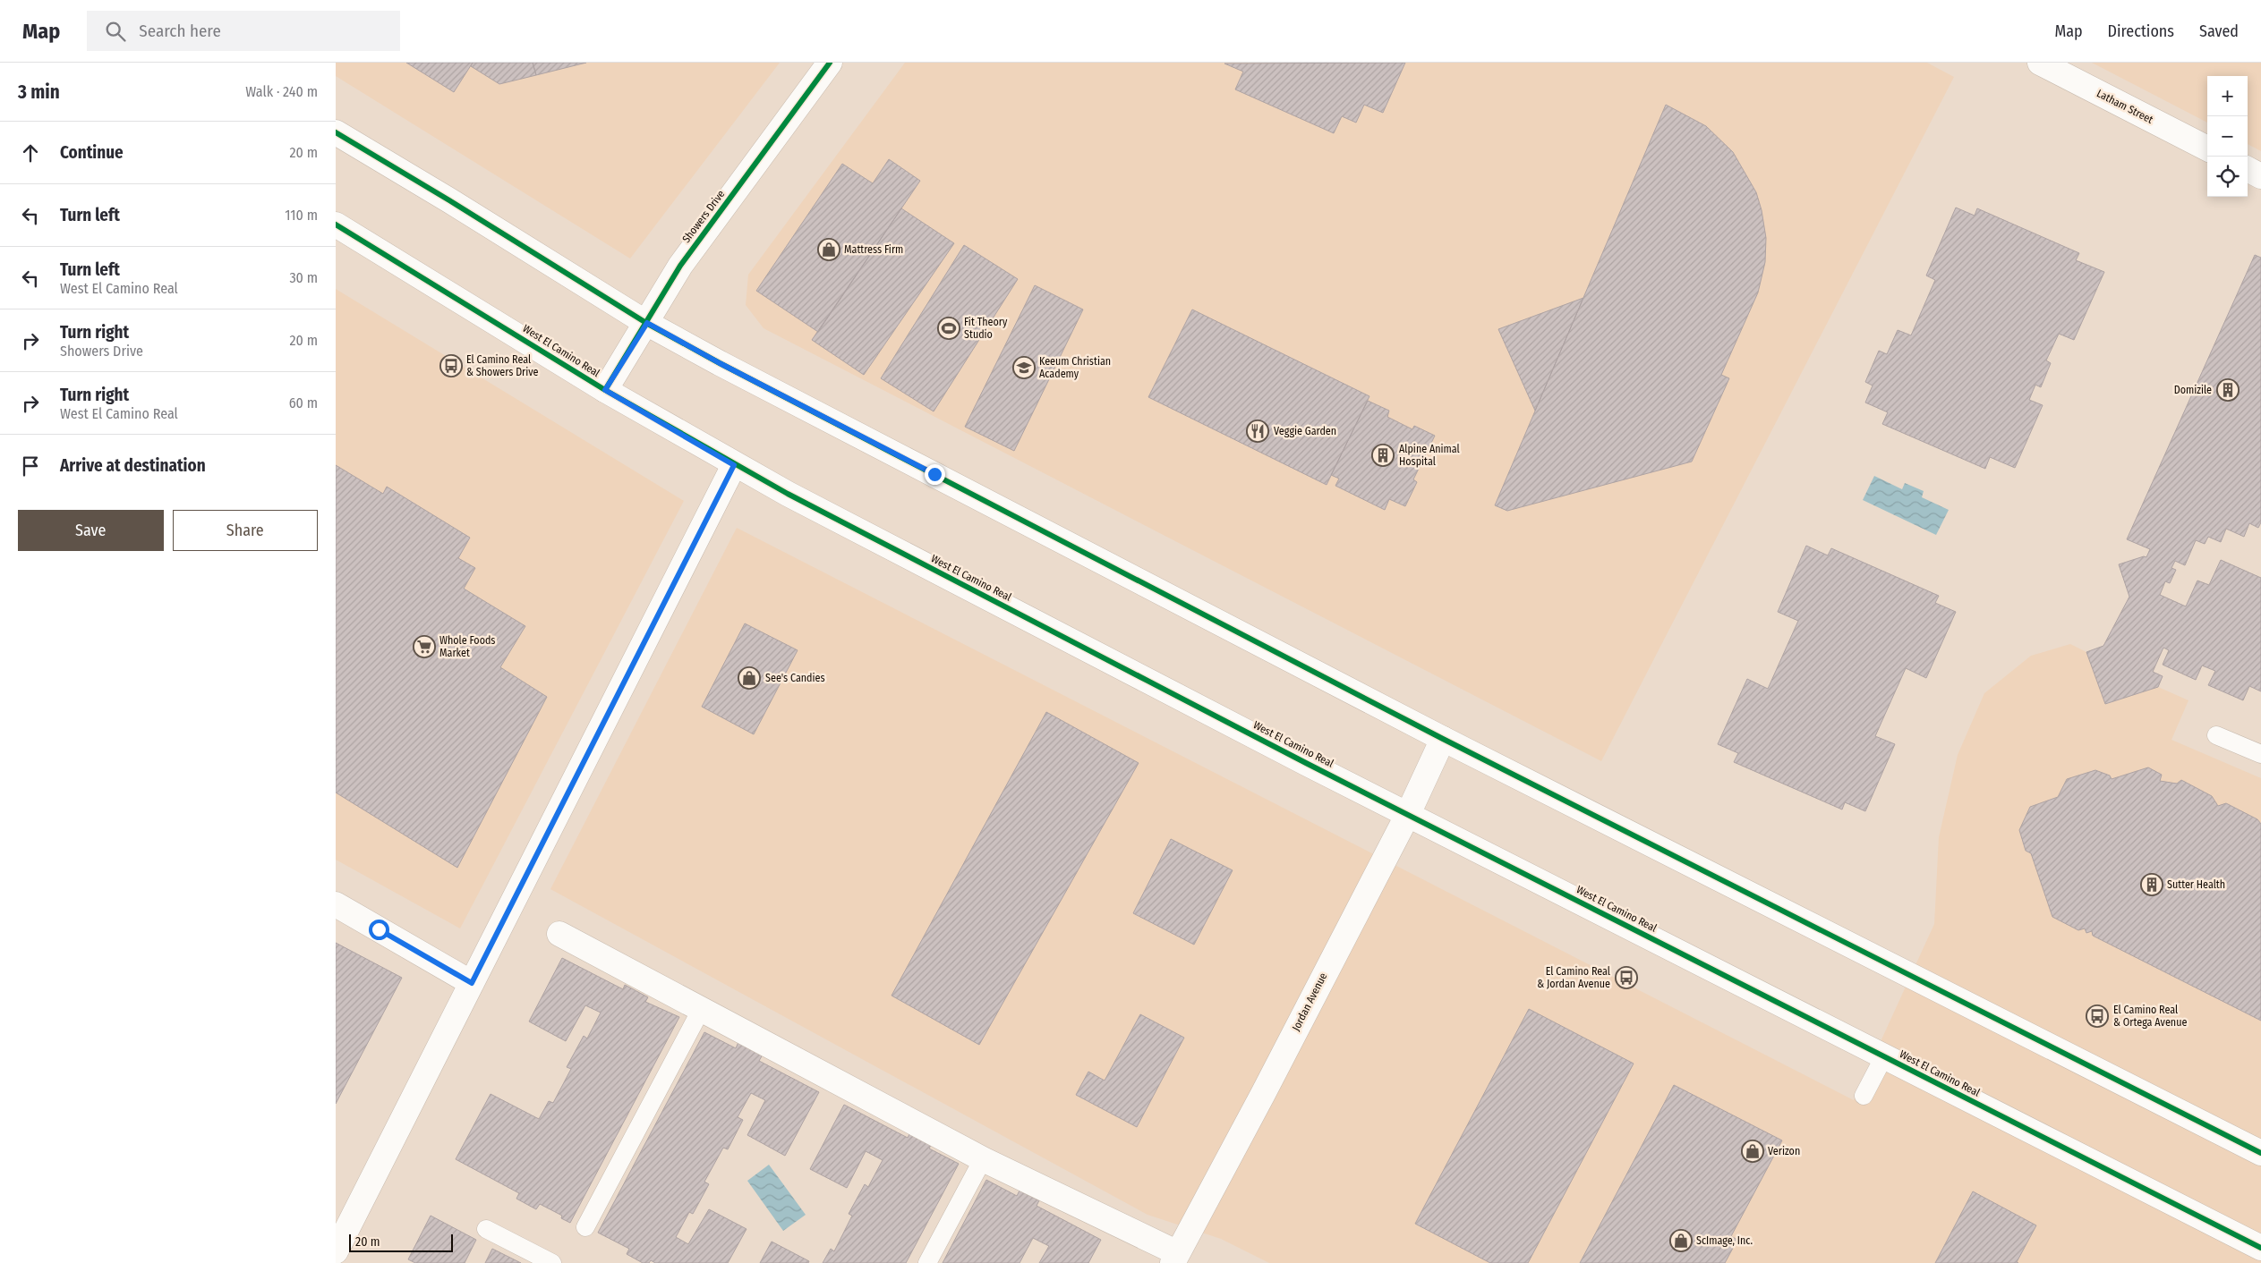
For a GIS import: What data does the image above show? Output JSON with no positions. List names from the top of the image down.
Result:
{
  "streets": {
    "main road": [
      "Latham Street",
      "Showers Drive",
      "West El Camino Real",
      "Jordan Avenue"
    ]
  },
  "crossings": [
    ["Showers Drive", "West El Camino Real"],
    ["West El Camino Real", "Jordan Avenue"]
  ],
  "places": {
    "shop": [
      "Mattress Firm",
      "See's Candies",
      "Verizon",
      "ScImage, Inc."
    ],
    "sports": ["Fit Theory Studio"],
    "bus stop": ["El Camino Real & Showers Drive", "El Camino Real & Jordan Avenue", "El Camino Real & Ortega Avenue"],
    "school or university": ["Keeum Christian Academy"],
    "building": ["Domizile", "Alpine Animal Hospital", "Sutter Health"],
    "restaurant": ["Veggie Garden"],
    "supermarket": ["Whole Foods Market"]
  },
  "scale_bar": "20 m",
  "page": {
    "header": "Map",
    "search": "Search here",
    "nav": ["Map", "Directions", "Saved"],
    "heading": ["3 min", "Walk · 240 m"],
    "map_buttons": ["+", "−"],
    "list": [
      ["Continue", "20 m"],
      ["Turn left", "110 m"],
      ["Turn left", "West El Camino Real", "30 m"],
      ["Turn right", "Showers Drive", "20 m"],
      ["Turn right", "West El Camino Real", "60 m"],
      "Arrive at destination"
    ],
    "buttons": ["Save", "Share"],
    "scale": "20 m"
  }
}
